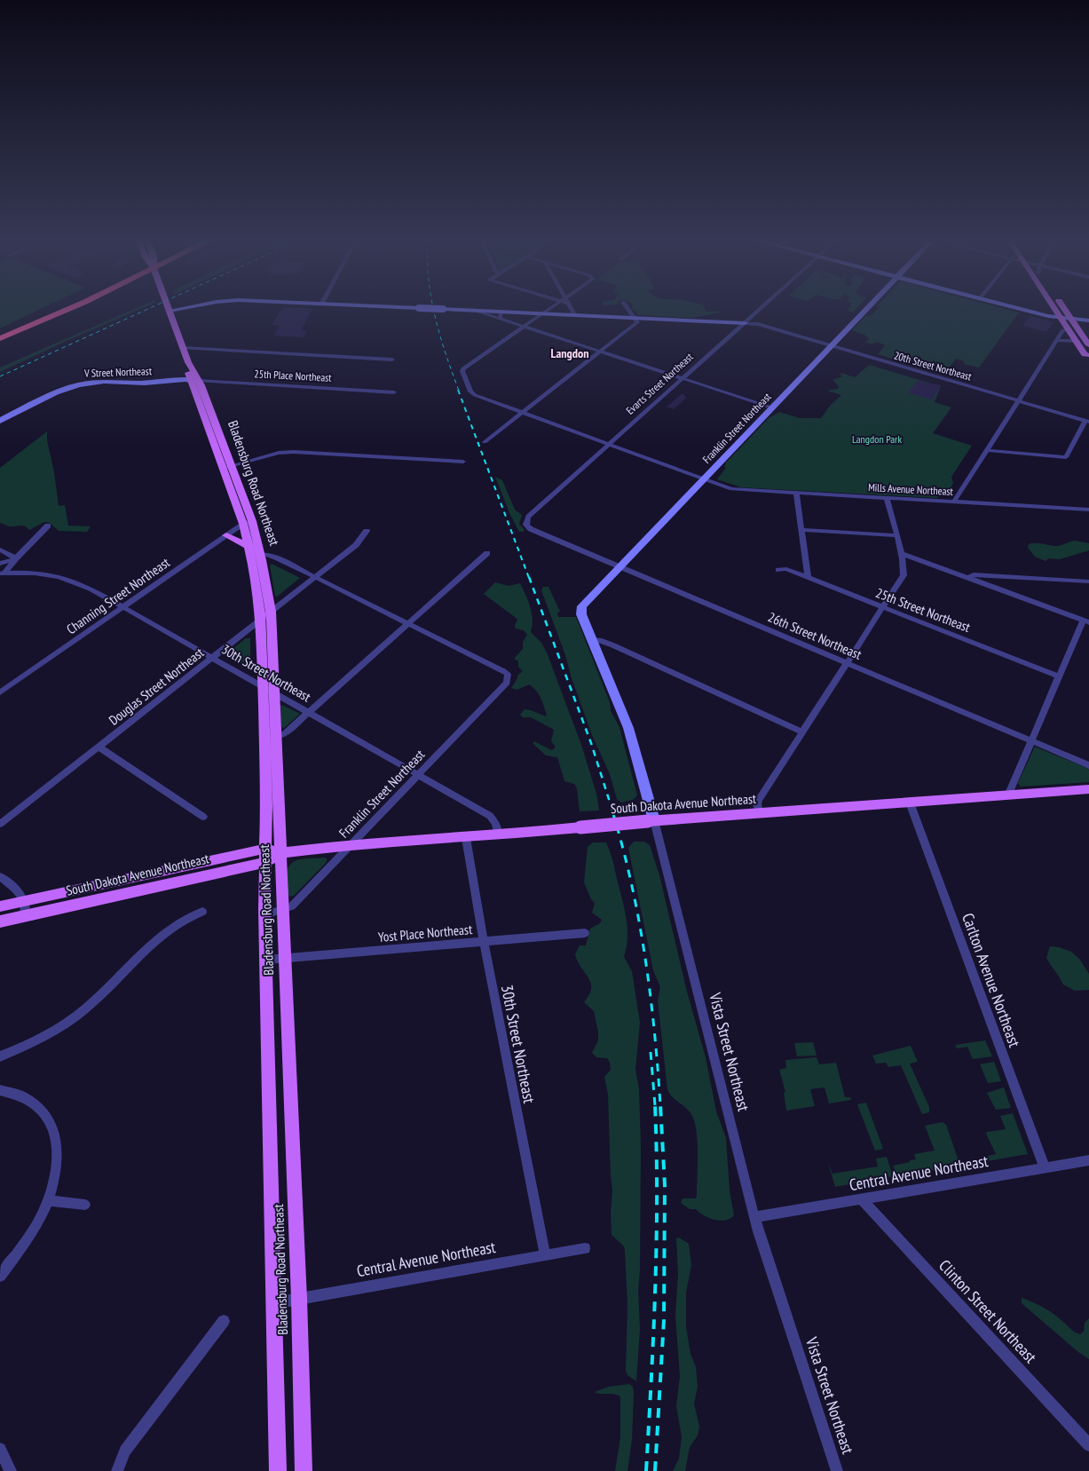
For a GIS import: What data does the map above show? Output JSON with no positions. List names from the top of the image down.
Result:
{
  "streets": {
    "main road": ["Bladensburg Road Northeast", "South Dakota Avenue Northeast"],
    "street": [
      "20th Street Northeast",
      "V Street Northeast",
      "25th Place Northeast",
      "Evarts Street Northeast",
      "Franklin Street Northeast",
      "Mills Avenue Northeast",
      "Channing Street Northeast",
      "25th Street Northeast",
      "26th Street Northeast",
      "30th Street Northeast",
      "Douglas Street Northeast",
      "Yost Place Northeast",
      "Carlton Avenue Northeast",
      "Vista Street Northeast",
      "Central Avenue Northeast",
      "Clinton Street Northeast"
    ]
  },
  "crossings": [
    ["20th Street Northeast", "Evarts Street Northeast"],
    ["20th Street Northeast", "Franklin Street Northeast"],
    ["V Street Northeast", "25th Place Northeast"],
    ["V Street Northeast", "Bladensburg Road Northeast"],
    ["25th Place Northeast", "Bladensburg Road Northeast"],
    ["Evarts Street Northeast", "26th Street Northeast"],
    ["Franklin Street Northeast", "Bladensburg Road Northeast"],
    ["Franklin Street Northeast", "26th Street Northeast"],
    ["Franklin Street Northeast", "30th Street Northeast"],
    ["Franklin Street Northeast", "South Dakota Avenue Northeast"],
    ["Franklin Street Northeast", "Vista Street Northeast"],
    ["Bladensburg Road Northeast", "Channing Street Northeast"],
    ["Bladensburg Road Northeast", "30th Street Northeast"],
    ["Bladensburg Road Northeast", "Douglas Street Northeast"],
    ["Bladensburg Road Northeast", "South Dakota Avenue Northeast"],
    ["Bladensburg Road Northeast", "Yost Place Northeast"],
    ["Bladensburg Road Northeast", "Central Avenue Northeast"],
    ["Channing Street Northeast", "30th Street Northeast"],
    ["30th Street Northeast", "Douglas Street Northeast"],
    ["30th Street Northeast", "South Dakota Avenue Northeast"],
    ["30th Street Northeast", "Yost Place Northeast"],
    ["30th Street Northeast", "Central Avenue Northeast"],
    ["South Dakota Avenue Northeast", "Carlton Avenue Northeast"],
    ["South Dakota Avenue Northeast", "Vista Street Northeast"],
    ["Carlton Avenue Northeast", "Central Avenue Northeast"],
    ["Vista Street Northeast", "Central Avenue Northeast"],
    ["Central Avenue Northeast", "Clinton Street Northeast"]
  ],
  "districts": ["Langdon"],
  "parks": ["Langdon Park"]
}
